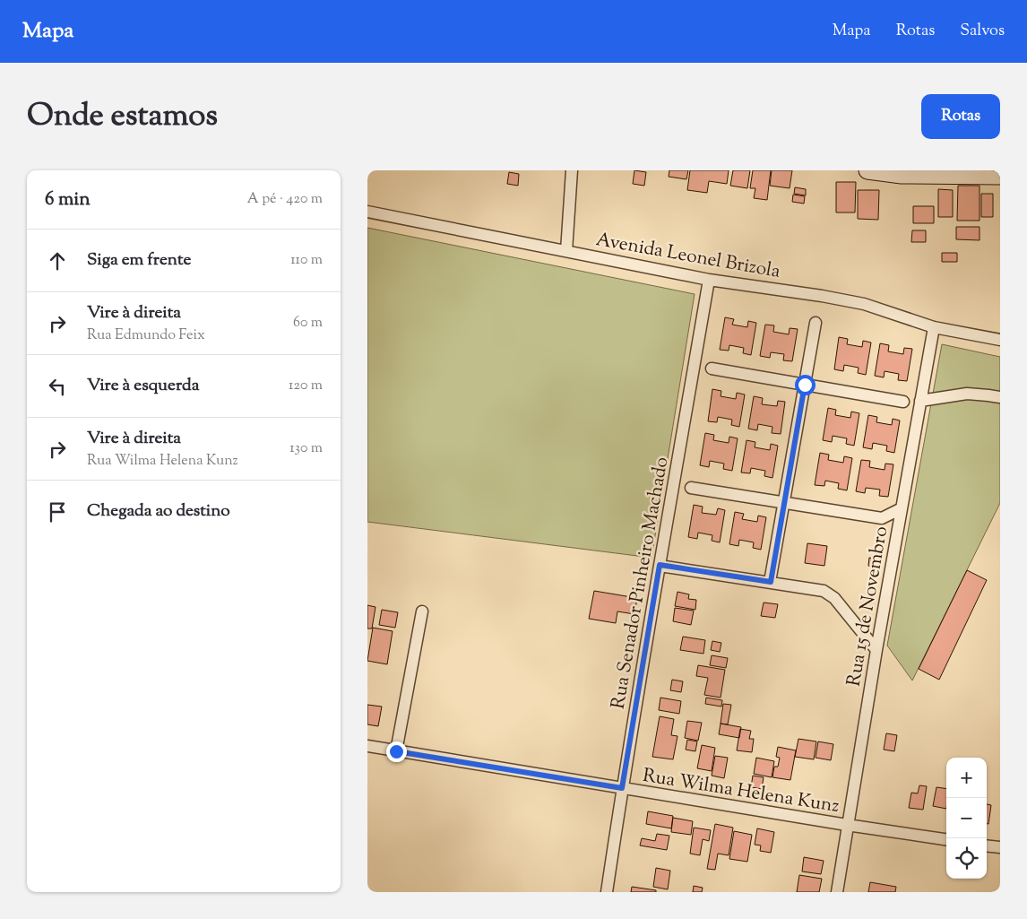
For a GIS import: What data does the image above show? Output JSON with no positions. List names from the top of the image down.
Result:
{
  "streets": {
    "street": [
      "Avenida Leonel Brizola",
      "Rua Senador Pinheiro Machado",
      "Rua 15 de Novembro",
      "Rua Wilma Helena Kunz"
    ]
  },
  "crossings": [
    ["Avenida Leonel Brizola", "Rua Senador Pinheiro Machado"],
    ["Avenida Leonel Brizola", "Rua 15 de Novembro"],
    ["Rua Senador Pinheiro Machado", "Rua Wilma Helena Kunz"],
    ["Rua 15 de Novembro", "Rua Wilma Helena Kunz"]
  ],
  "page": {
    "header": "Mapa",
    "nav": ["Mapa", "Rotas", "Salvos"],
    "title": "Onde estamos",
    "buttons": "Rotas",
    "heading": ["6 min", "A pé · 420 m"],
    "list": [
      ["Siga em frente", "110 m"],
      ["Vire à direita", "Rua Edmundo Feix", "60 m"],
      ["Vire à esquerda", "120 m"],
      ["Vire à direita", "Rua Wilma Helena Kunz", "130 m"],
      "Chegada ao destino"
    ],
    "map_buttons": ["+", "−"]
  }
}
